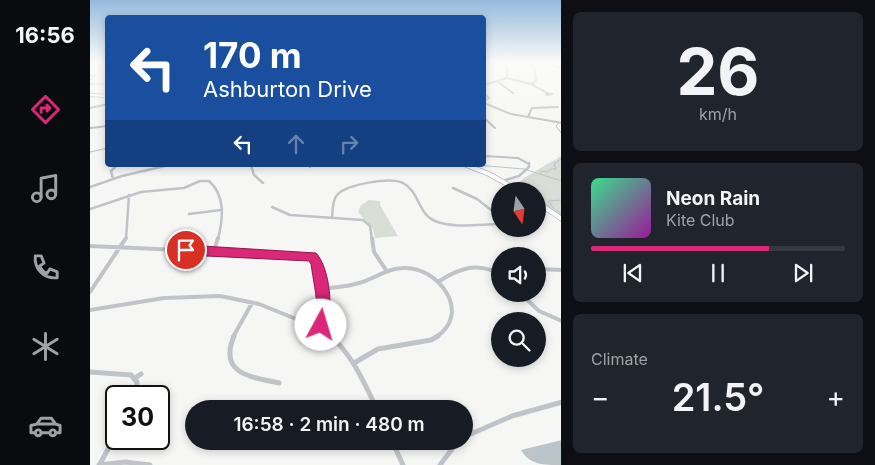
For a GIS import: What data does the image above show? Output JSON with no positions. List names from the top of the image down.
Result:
{
  "north": "bottom",
  "page": {
    "tabs": "16:56",
    "tile": [
      ["26", "km/h"],
      "Climate"
    ],
    "turn": ["170 m", "Ashburton Drive"],
    "song": ["Neon Rain", "Kite Club"],
    "heat": ["−", "21.5°", "+"],
    "limit": "30",
    "trip": "16:58 · 2 min · 480 m"
  }
}
